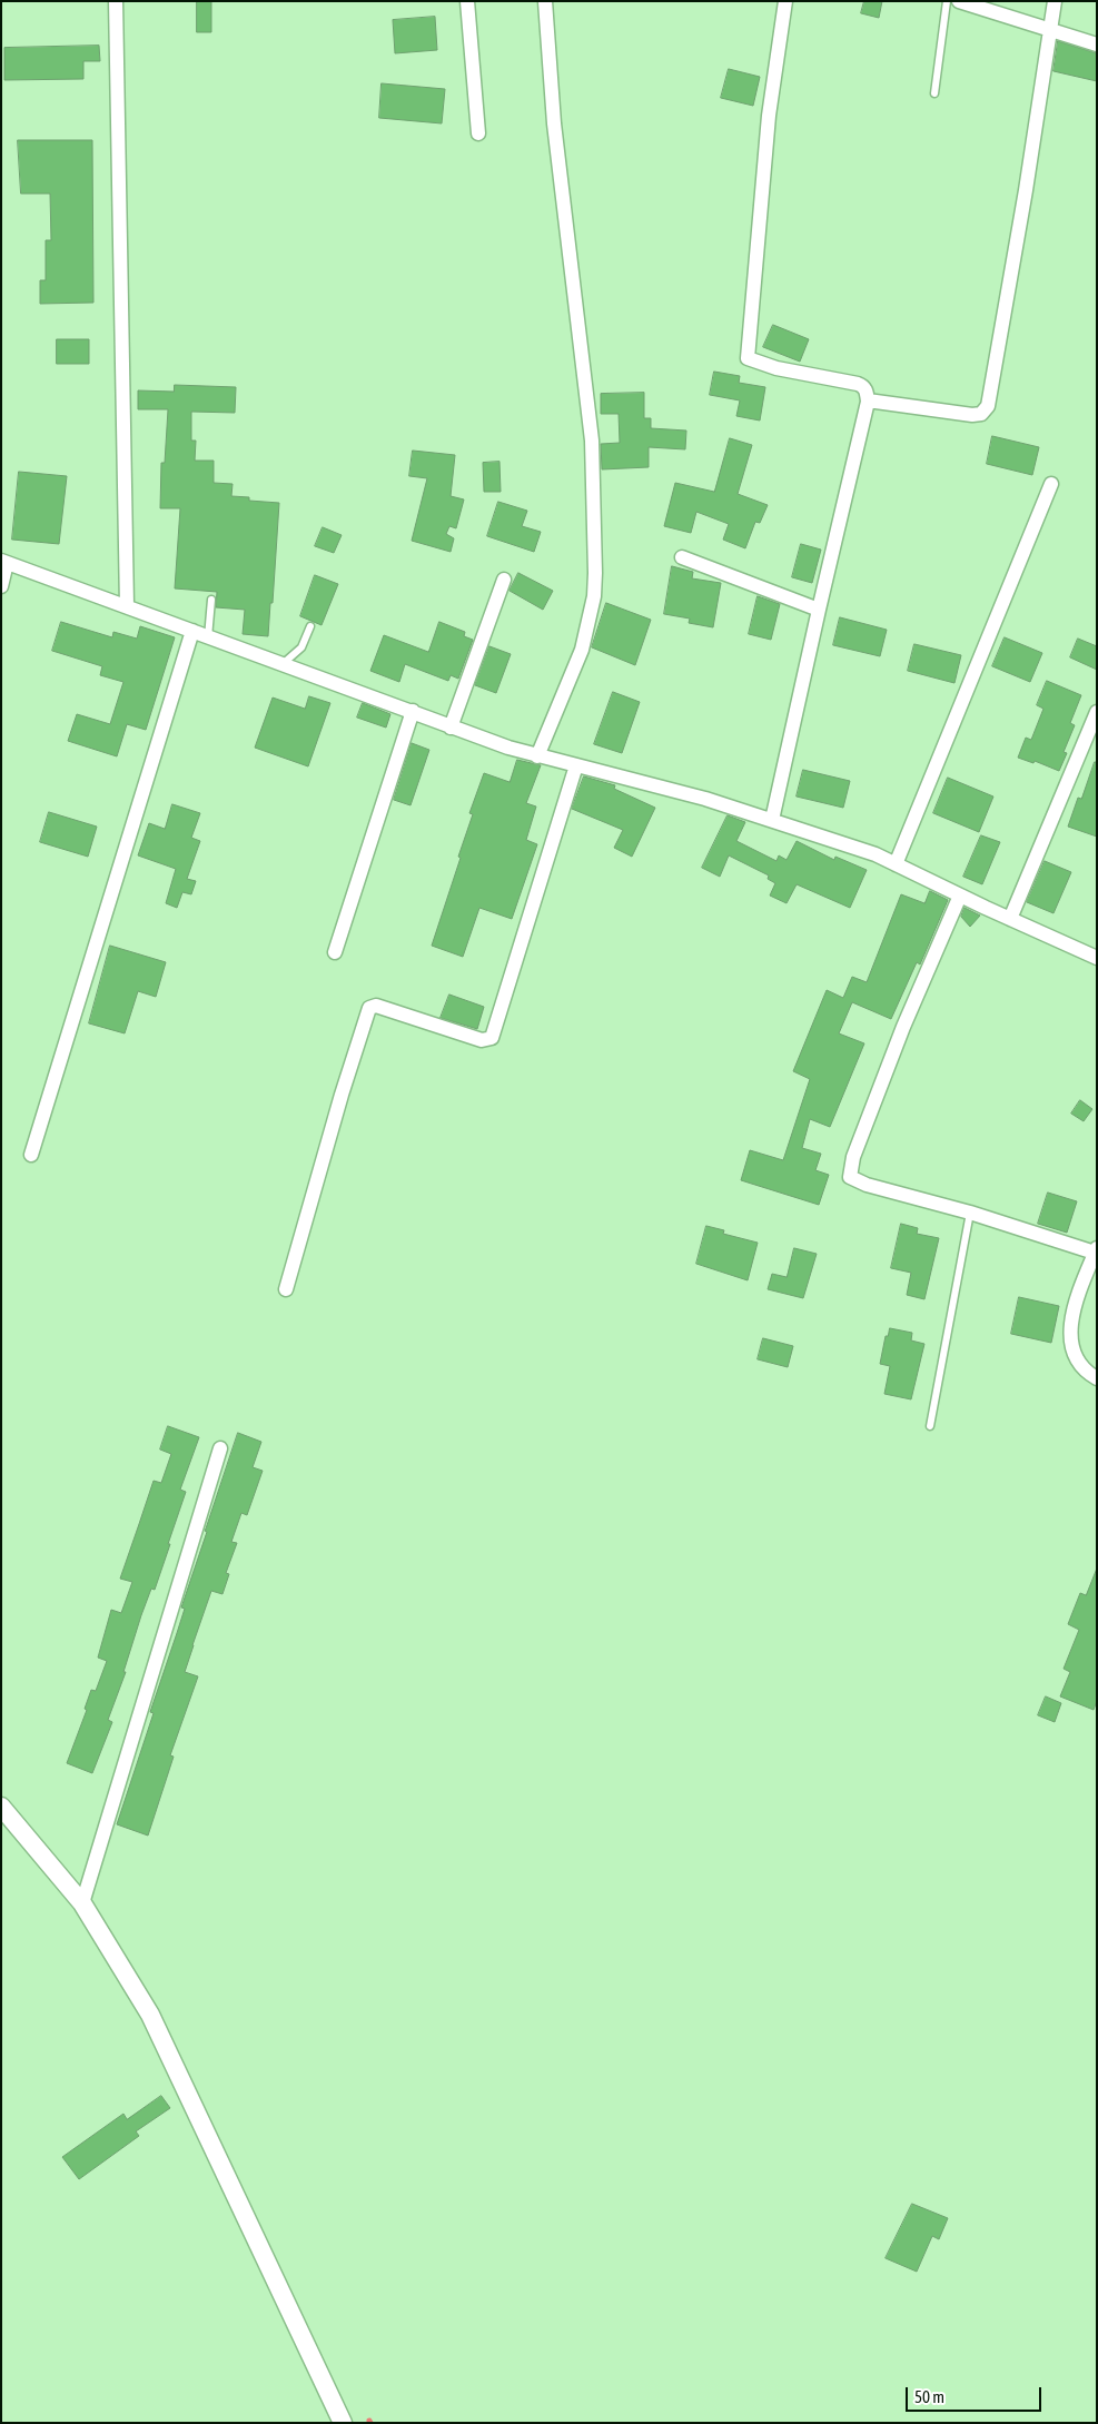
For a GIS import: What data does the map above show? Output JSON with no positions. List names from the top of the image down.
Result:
{
  "scale_bar": "50 m"
}
